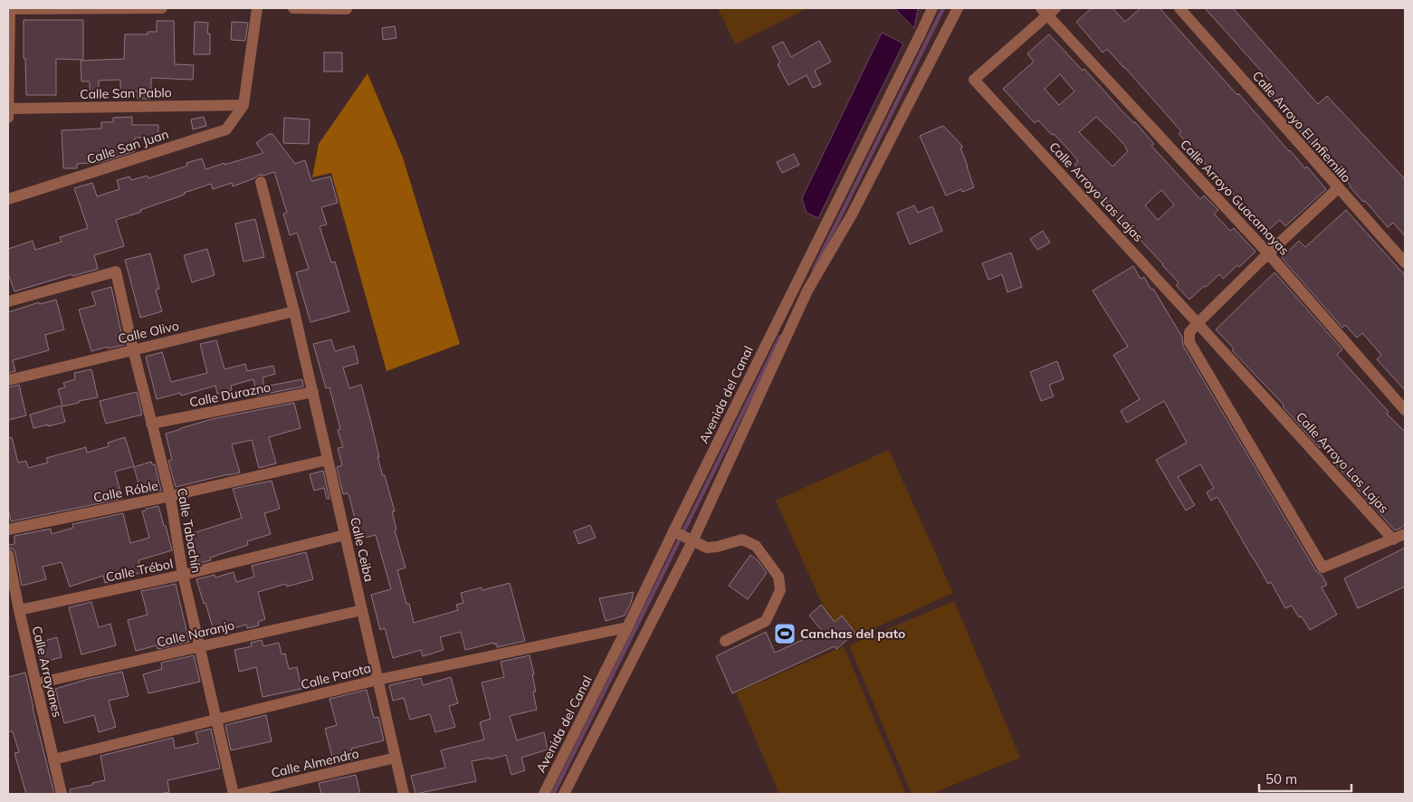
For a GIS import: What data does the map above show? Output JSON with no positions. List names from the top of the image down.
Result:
{
  "streets": {
    "street": [
      "Calle San Pablo",
      "Calle Arroyo El Infiernillo",
      "Calle San Juan",
      "Calle Arroyo Las Lajas",
      "Calle Arroyo Guacamayas",
      "Calle Olivo",
      "Calle Durazno",
      "Avenida del Canal",
      "Calle Róble",
      "Calle Tabachín",
      "Calle Ceiba",
      "Calle Trébol",
      "Calle Naranjo",
      "Calle Arrayanes",
      "Calle Parota",
      "Calle Almendro"
    ]
  },
  "crossings": [
    ["Calle San Pablo", "Calle San Juan"],
    ["Calle Arroyo Las Lajas", "Calle Arroyo Guacamayas"],
    ["Calle Olivo", "Calle Tabachín"],
    ["Calle Olivo", "Calle Ceiba"],
    ["Calle Durazno", "Calle Tabachín"],
    ["Calle Durazno", "Calle Ceiba"],
    ["Avenida del Canal", "Calle Parota"],
    ["Calle Róble", "Calle Tabachín"],
    ["Calle Róble", "Calle Ceiba"],
    ["Calle Tabachín", "Calle Trébol"],
    ["Calle Tabachín", "Calle Naranjo"],
    ["Calle Tabachín", "Calle Parota"],
    ["Calle Ceiba", "Calle Trébol"],
    ["Calle Ceiba", "Calle Naranjo"],
    ["Calle Ceiba", "Calle Parota"],
    ["Calle Ceiba", "Calle Almendro"],
    ["Calle Trébol", "Calle Arrayanes"],
    ["Calle Naranjo", "Calle Arrayanes"],
    ["Calle Arrayanes", "Calle Parota"]
  ],
  "places": {
    "sports": ["Canchas del pato"]
  },
  "scale_bar": "50 m"
}
